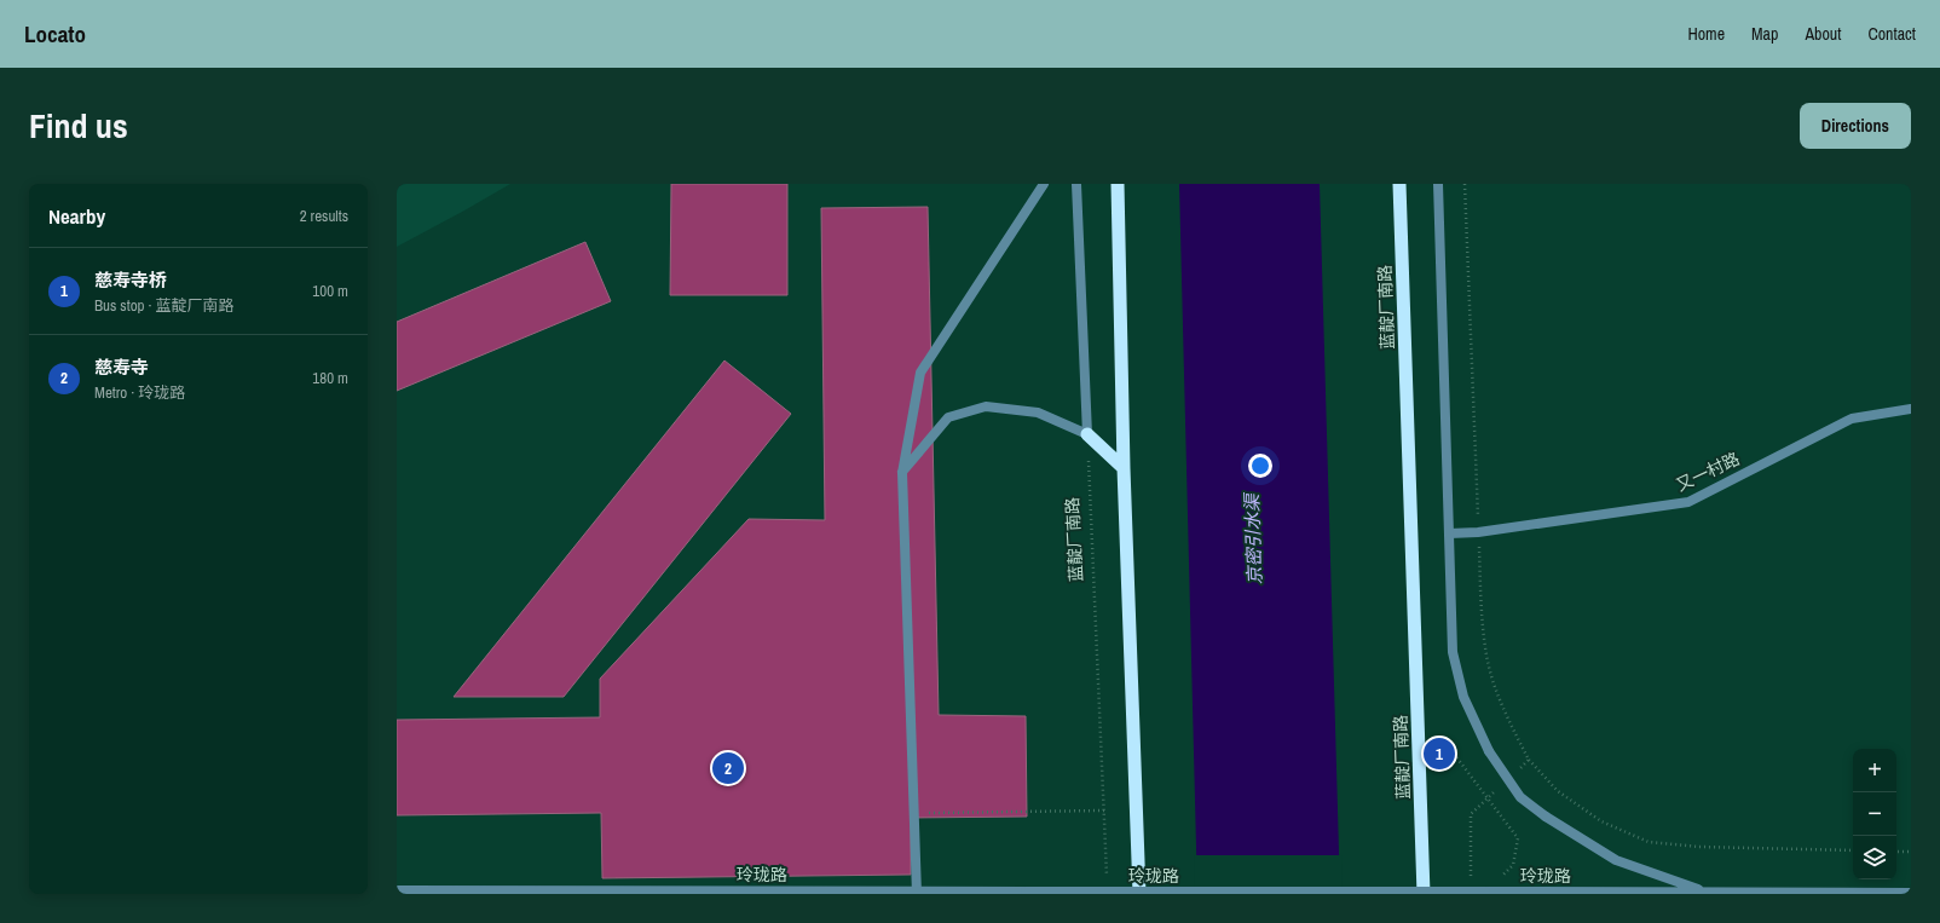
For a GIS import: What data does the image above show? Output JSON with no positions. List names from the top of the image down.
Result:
{
  "streets": {
    "highway": ["蓝靛厂南路"],
    "street": ["又一村路", "玲珑路"]
  },
  "water": ["京密引水渠"],
  "page": {
    "header": "Locato",
    "nav": [
      "Home",
      "Map",
      "About",
      "Contact"
    ],
    "title": "Find us",
    "buttons": "Directions",
    "heading": ["Nearby", "2 results"],
    "list": [
      {
        "mark": "1",
        "name": "慈寿寺桥",
        "note": "Bus stop · 蓝靛厂南路",
        "value": "100 m"
      },
      {
        "mark": "2",
        "name": "慈寿寺",
        "note": "Metro · 玲珑路",
        "value": "180 m"
      }
    ],
    "pins": ["1", "2"],
    "map_buttons": ["+", "−"]
  }
}
